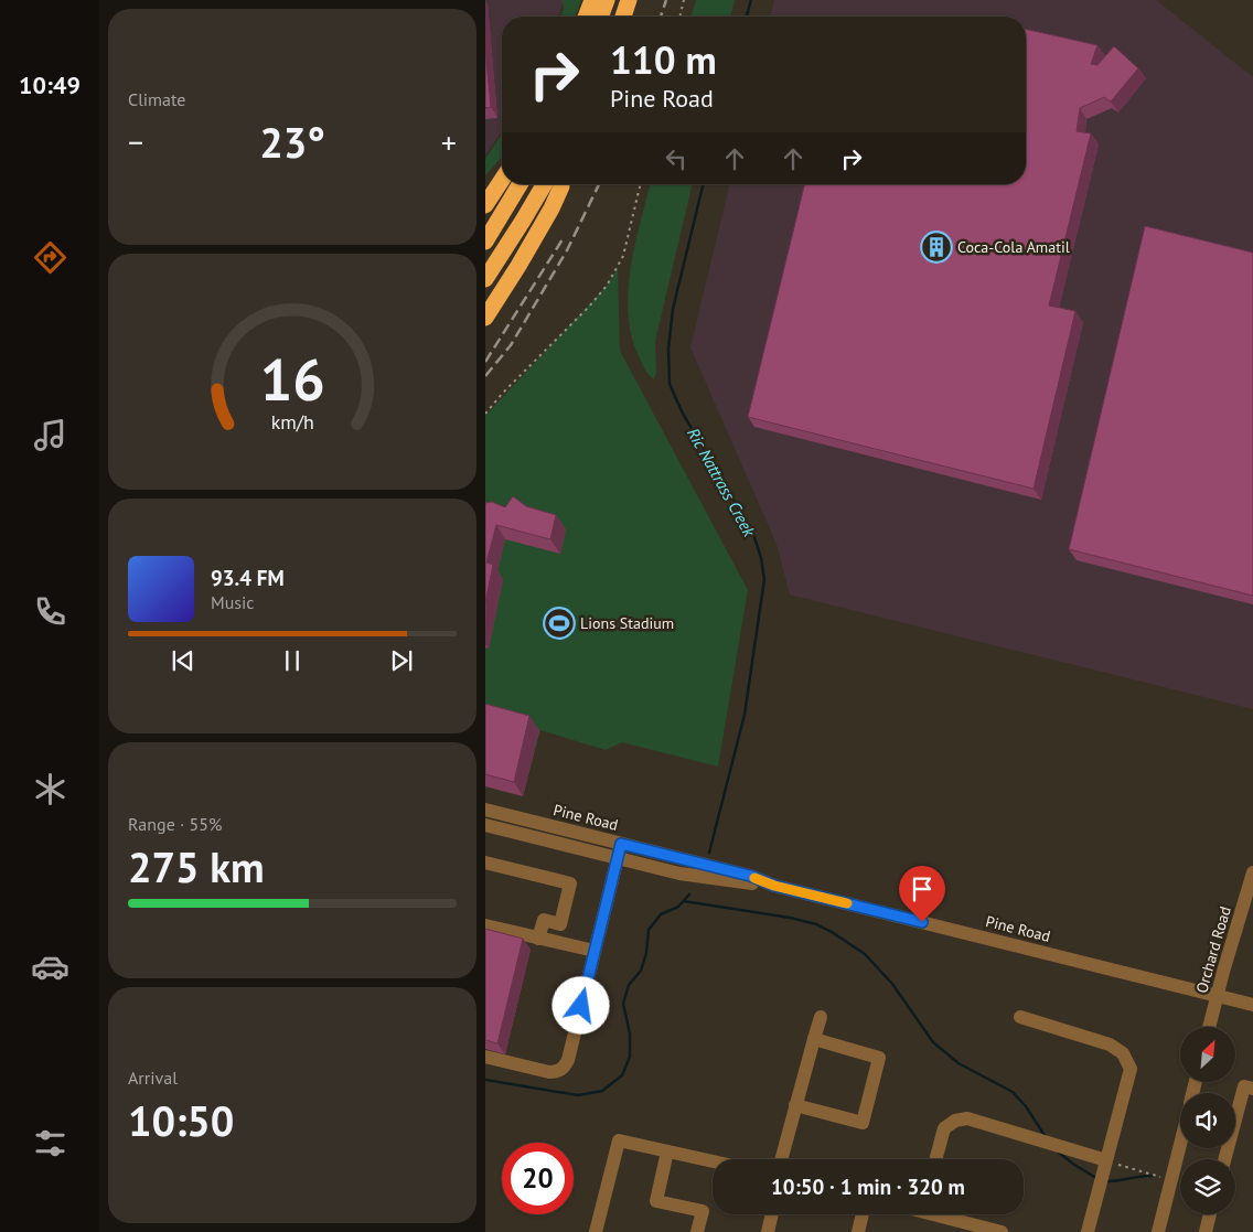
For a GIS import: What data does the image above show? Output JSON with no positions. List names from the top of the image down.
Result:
{
  "streets": {
    "street": ["Pine Road", "Orchard Road"]
  },
  "crossings": [
    ["Pine Road", "Orchard Road"]
  ],
  "water": ["Ric Nattrass Creek"],
  "places": {
    "building": ["Coca-Cola Amatil"],
    "sports": ["Lions Stadium"]
  },
  "north": "top right",
  "page": {
    "tabs": "10:49",
    "tile": [
      "Climate",
      ["Range · 55%", "275 km"],
      ["Arrival", "10:50"]
    ],
    "turn": ["110 m", "Pine Road"],
    "heat": ["−", "23°", "+"],
    "song": ["93.4 FM", "Music"],
    "limit": "20",
    "trip": "10:50 · 1 min · 320 m",
    "gauge": ["16", "km/h"]
  }
}
